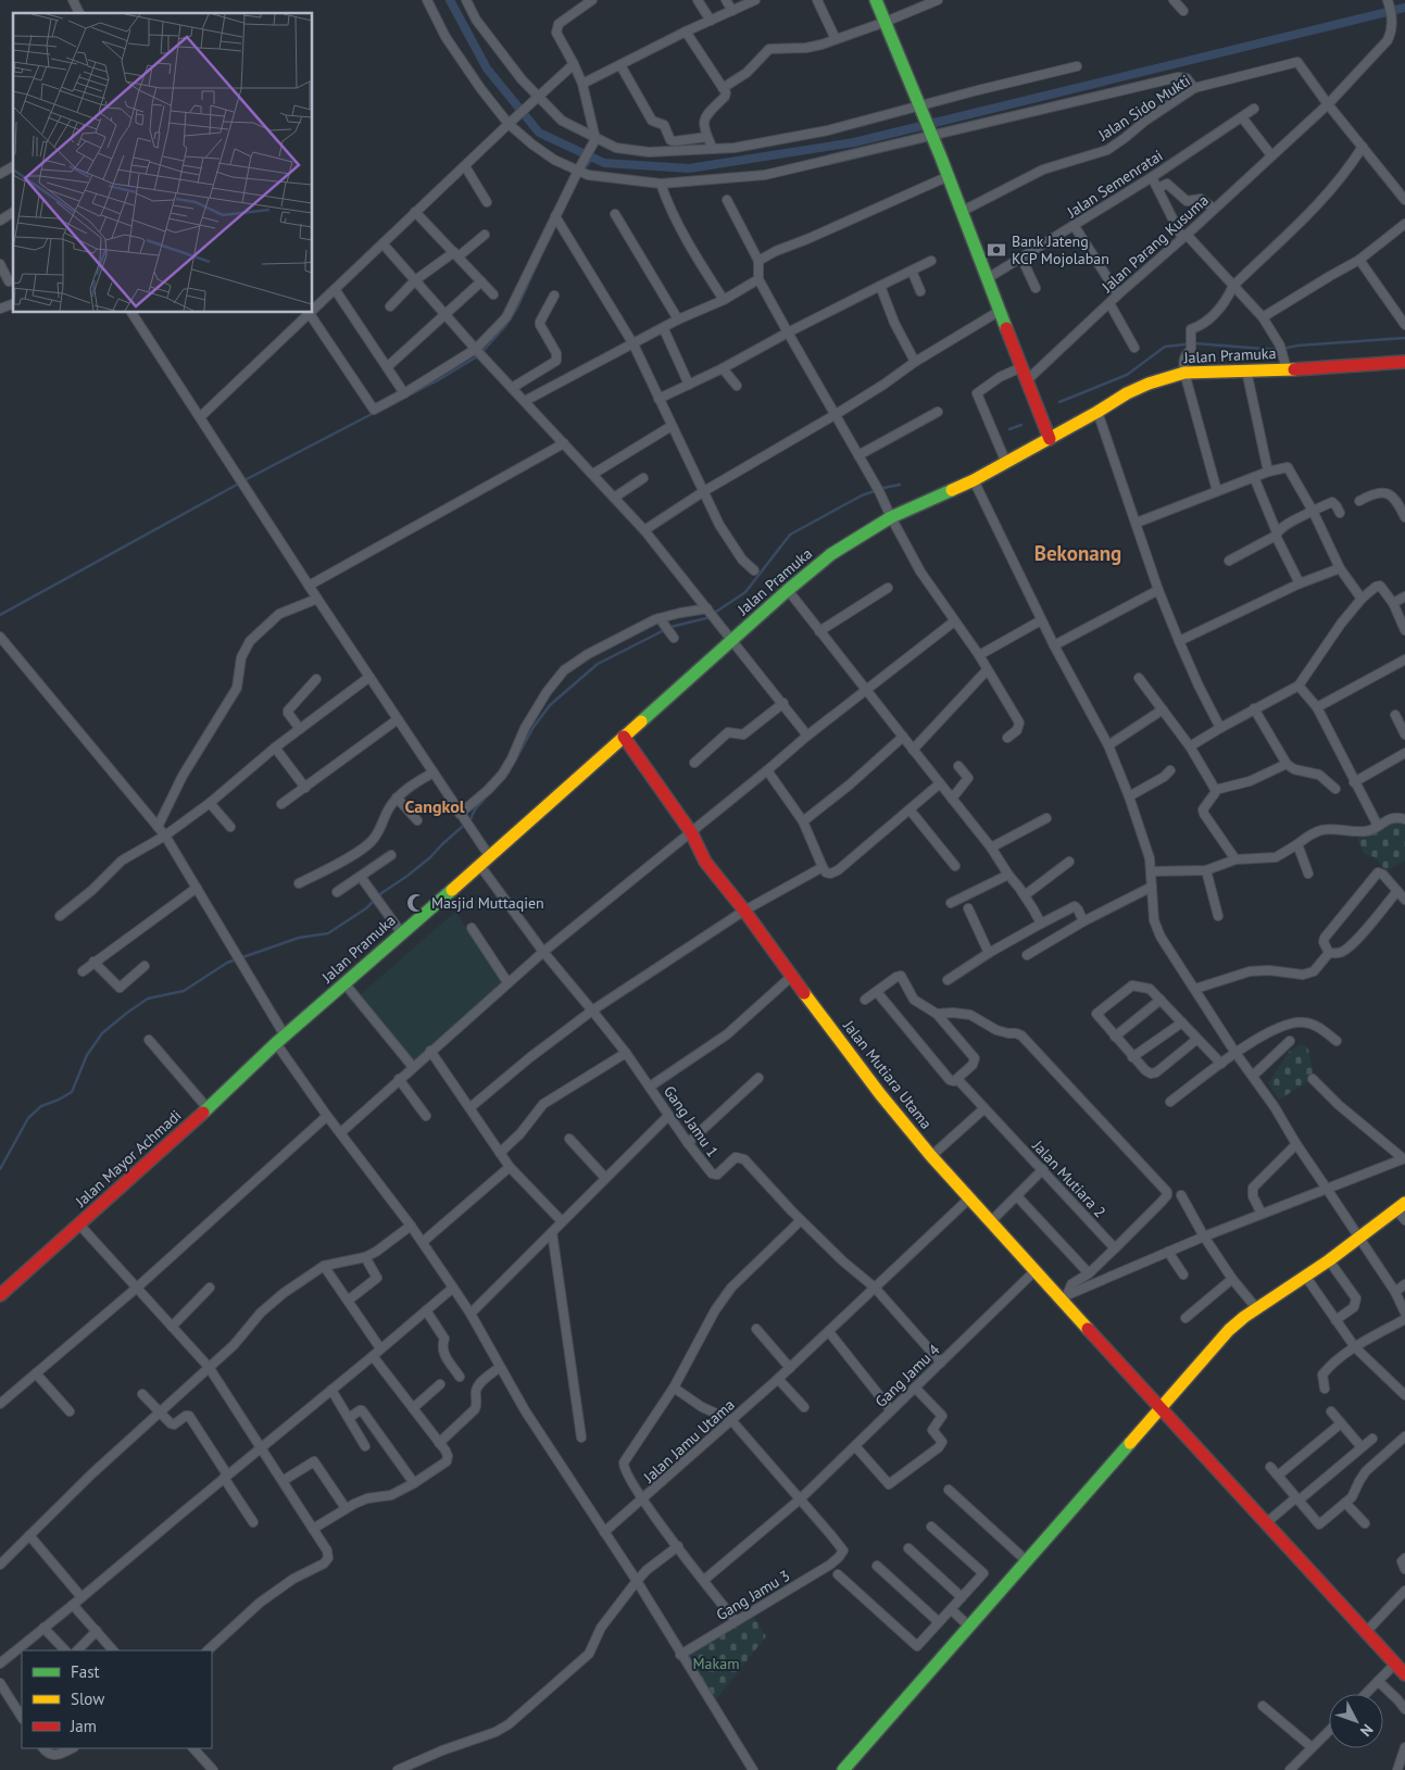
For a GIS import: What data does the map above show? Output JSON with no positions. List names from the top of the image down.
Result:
{
  "streets": {
    "main road": ["Jalan Pramuka", "Jalan Mutiara Utama", "Jalan Mayor Achmadi"],
    "street": [
      "Jalan Sido Mukti",
      "Jalan Semenratai",
      "Jalan Parang Kusuma",
      "Gang Jamu 1",
      "Jalan Mutiara 2",
      "Gang Jamu 4",
      "Jalan Jamu Utama",
      "Gang Jamu 3"
    ]
  },
  "crossings": [
    ["Jalan Sido Mukti", "Jalan Parang Kusuma"],
    ["Jalan Pramuka", "Jalan Mutiara Utama"],
    ["Jalan Pramuka", "Gang Jamu 1"],
    ["Jalan Pramuka", "Jalan Mayor Achmadi"],
    ["Jalan Mutiara Utama", "Gang Jamu 4"],
    ["Jalan Mutiara Utama", "Jalan Jamu Utama"],
    ["Gang Jamu 1", "Gang Jamu 4"],
    ["Gang Jamu 1", "Jalan Jamu Utama"],
    ["Gang Jamu 4", "Gang Jamu 3"]
  ],
  "districts": ["Bekonang", "Cangkol"],
  "parks": ["Makam"],
  "places": {
    "bank": ["Bank Jateng KCP Mojolaban"],
    "mosque": ["Masjid Muttaqien"]
  },
  "legend": ["Fast", "Slow", "Jam"],
  "north": "bottom right"
}
